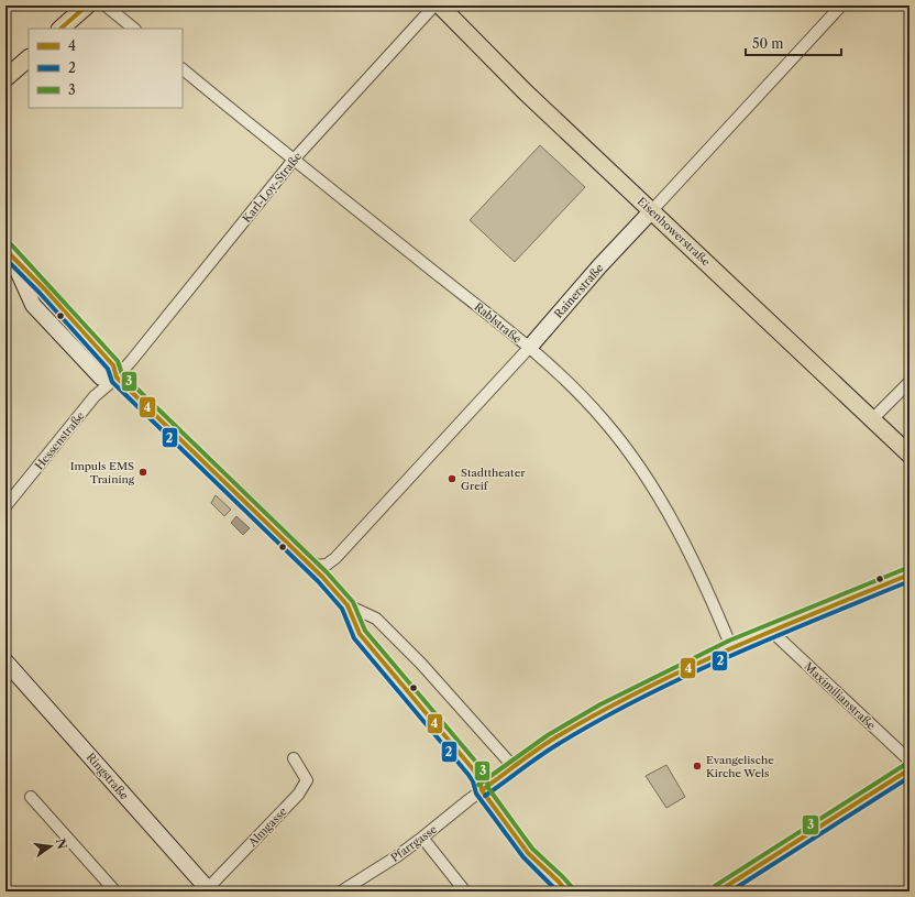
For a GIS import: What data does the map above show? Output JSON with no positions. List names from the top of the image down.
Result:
{
  "streets": {
    "main road": ["Eisenhowerstraße"],
    "street": [
      "Karl-Loy-Straße",
      "Rainerstraße",
      "Rablstraße",
      "Hessenstraße",
      "Maximilianstraße",
      "Ringstraße",
      "Almgasse",
      "Pfarrgasse"
    ]
  },
  "crossings": [
    ["Karl-Loy-Straße", "Rablstraße"],
    ["Karl-Loy-Straße", "Hessenstraße"],
    ["Eisenhowerstraße", "Rainerstraße"],
    ["Rainerstraße", "Rablstraße"],
    ["Rablstraße", "Pfarrgasse"],
    ["Maximilianstraße", "Pfarrgasse"],
    ["Ringstraße", "Almgasse"]
  ],
  "places": ["Impuls EMS Training", "Stadttheater Greif", "Evangelische Kirche Wels"],
  "lines": ["transit line 4", "transit line 3", "transit line 2"],
  "legend": ["4", "2", "3"],
  "scale_bar": "50 m",
  "north": "right"
}
